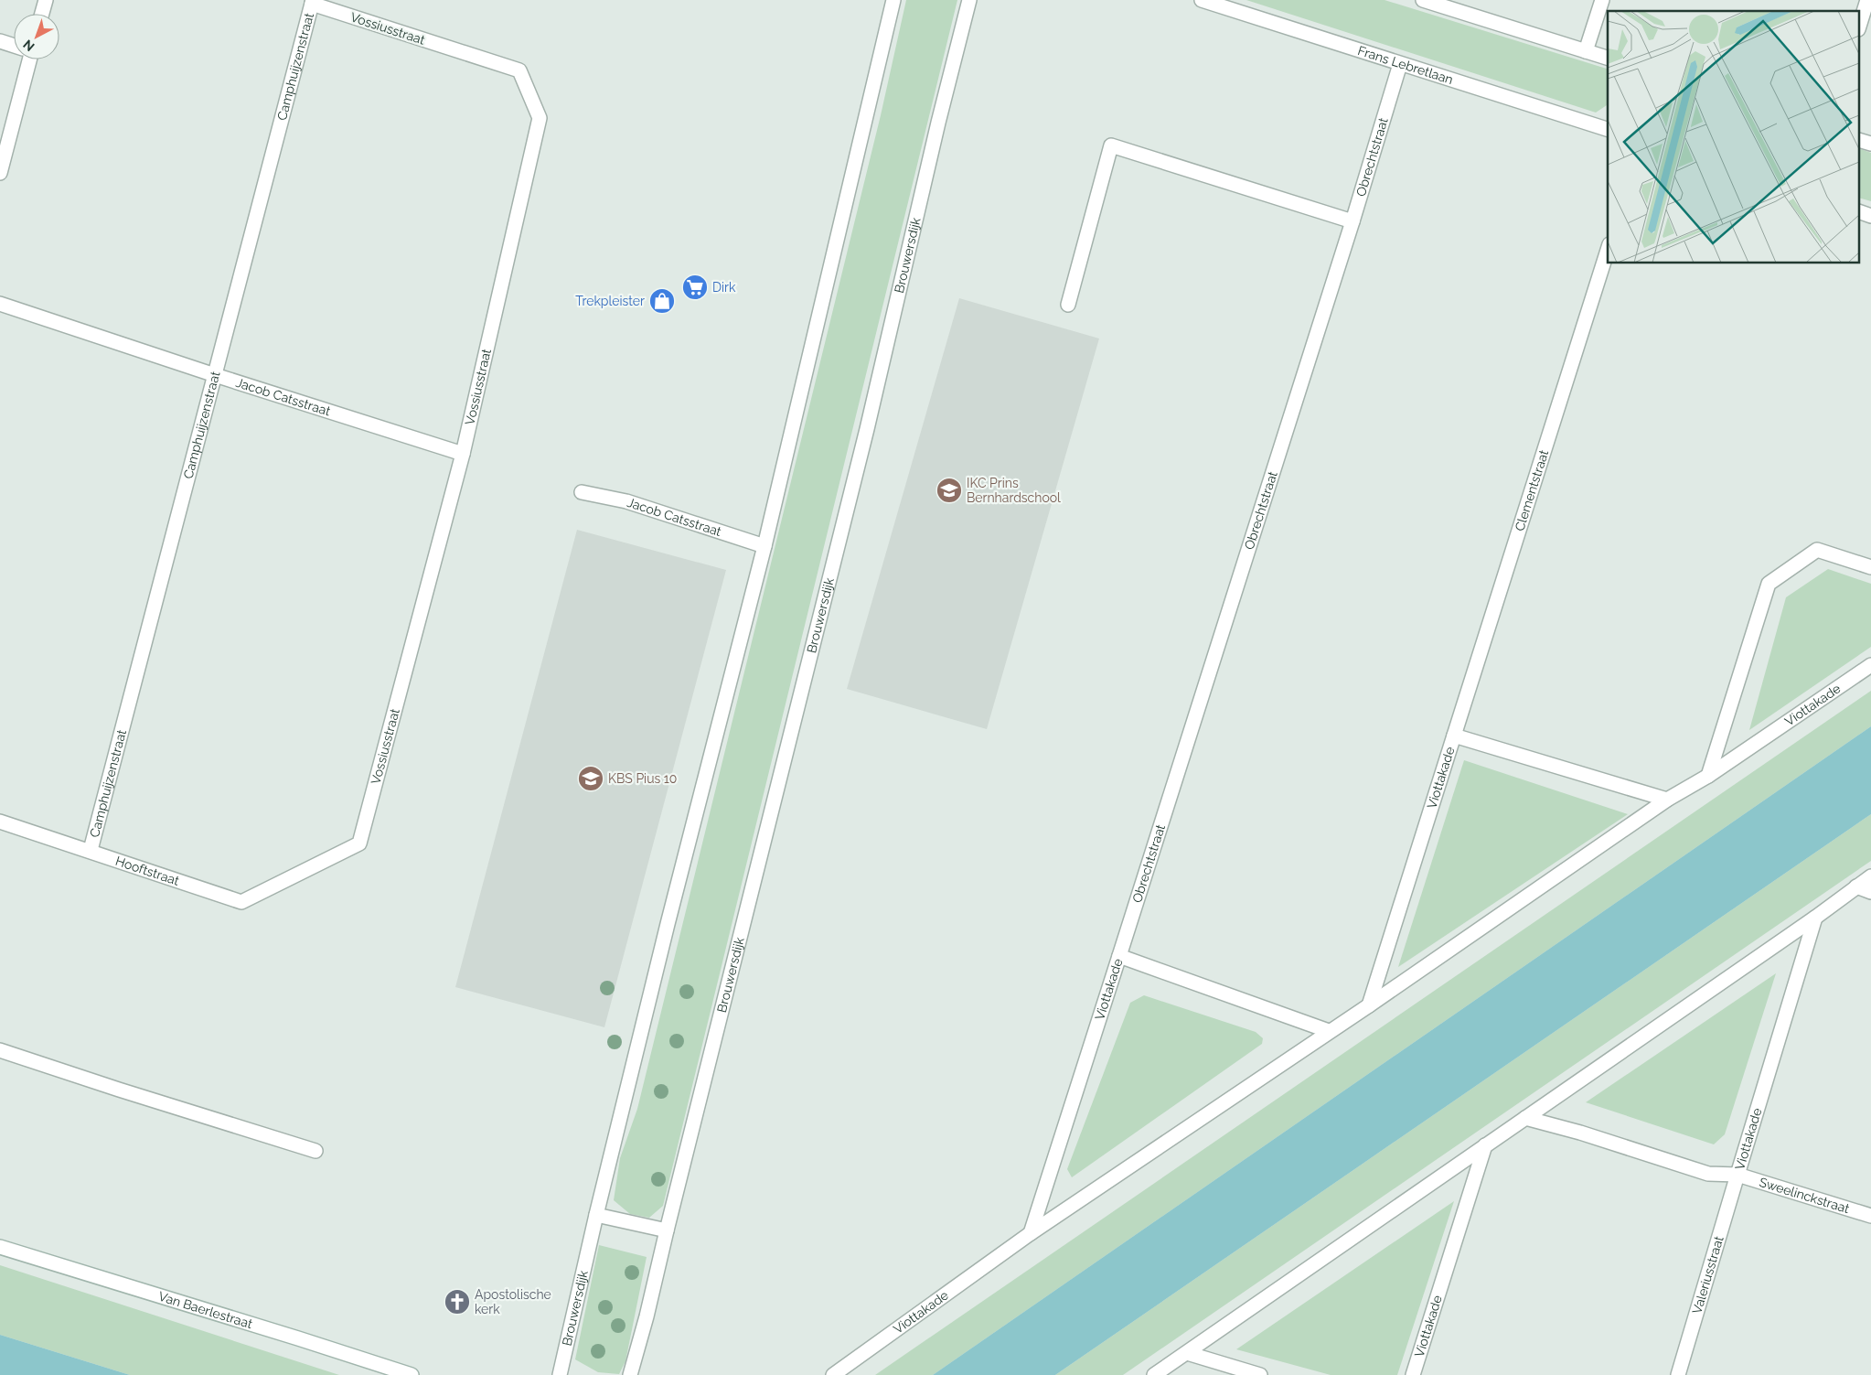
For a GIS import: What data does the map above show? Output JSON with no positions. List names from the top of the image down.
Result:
{
  "streets": {
    "street": [
      "Vossiusstraat",
      "Frans Lebretlaan",
      "Camphuijzenstraat",
      "Obrechtstraat",
      "Brouwersdijk",
      "Jacob Catsstraat",
      "Clementstraat",
      "Viottakade",
      "Hooftstraat",
      "Sweelinckstraat",
      "Valeriusstraat",
      "Van Baerlestraat"
    ]
  },
  "crossings": [
    ["Vossiusstraat", "Camphuijzenstraat"],
    ["Vossiusstraat", "Jacob Catsstraat"],
    ["Vossiusstraat", "Hooftstraat"],
    ["Frans Lebretlaan", "Obrechtstraat"],
    ["Camphuijzenstraat", "Jacob Catsstraat"],
    ["Camphuijzenstraat", "Hooftstraat"],
    ["Obrechtstraat", "Viottakade"],
    ["Brouwersdijk", "Jacob Catsstraat"],
    ["Clementstraat", "Viottakade"],
    ["Viottakade", "Sweelinckstraat"],
    ["Viottakade", "Valeriusstraat"],
    ["Sweelinckstraat", "Valeriusstraat"]
  ],
  "places": {
    "supermarket": ["Dirk"],
    "shop": ["Trekpleister"],
    "school or university": ["IKC Prins Bernhardschool", "KBS Pius 10"],
    "church": ["Apostolische kerk"]
  },
  "north": "bottom left"
}
